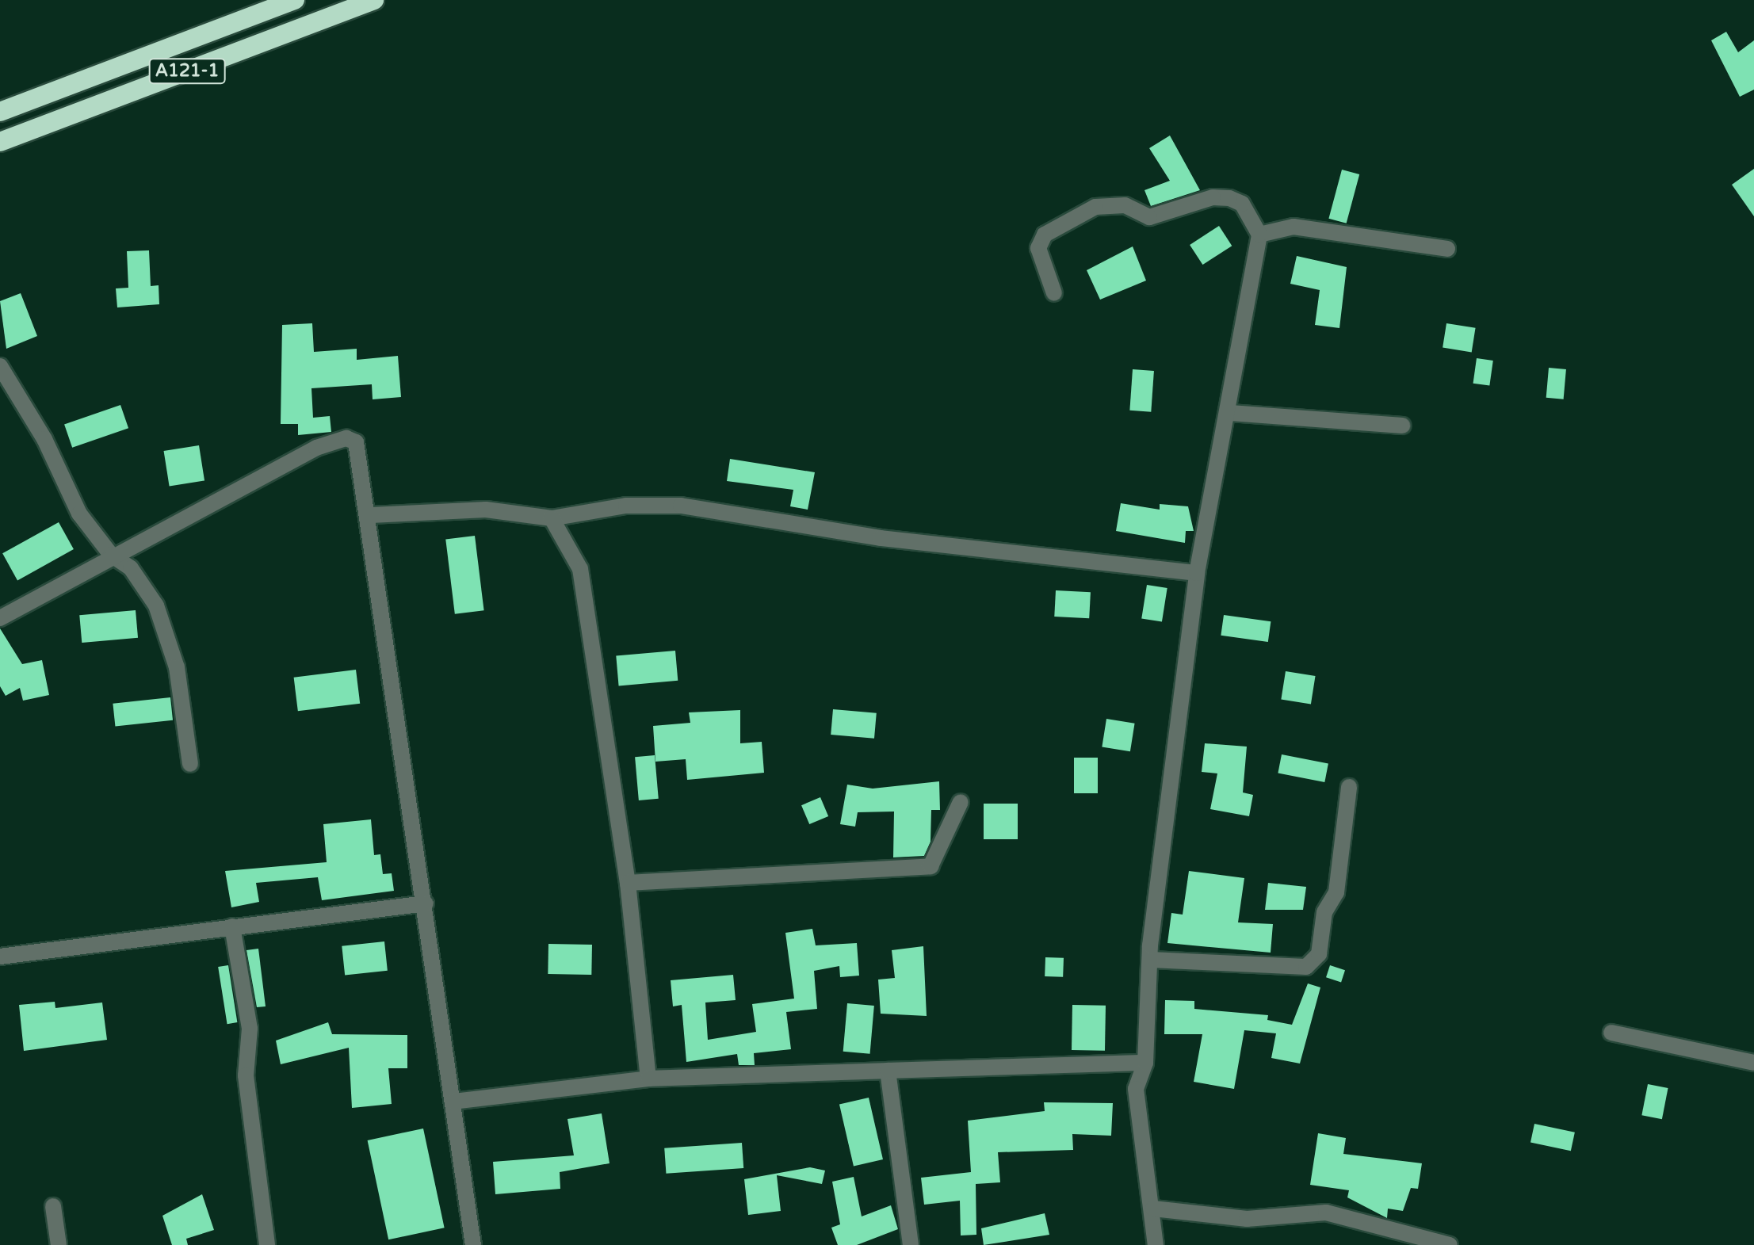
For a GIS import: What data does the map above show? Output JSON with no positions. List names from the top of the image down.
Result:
{
  "streets": {
    "highway": ["A121-1"]
  }
}
